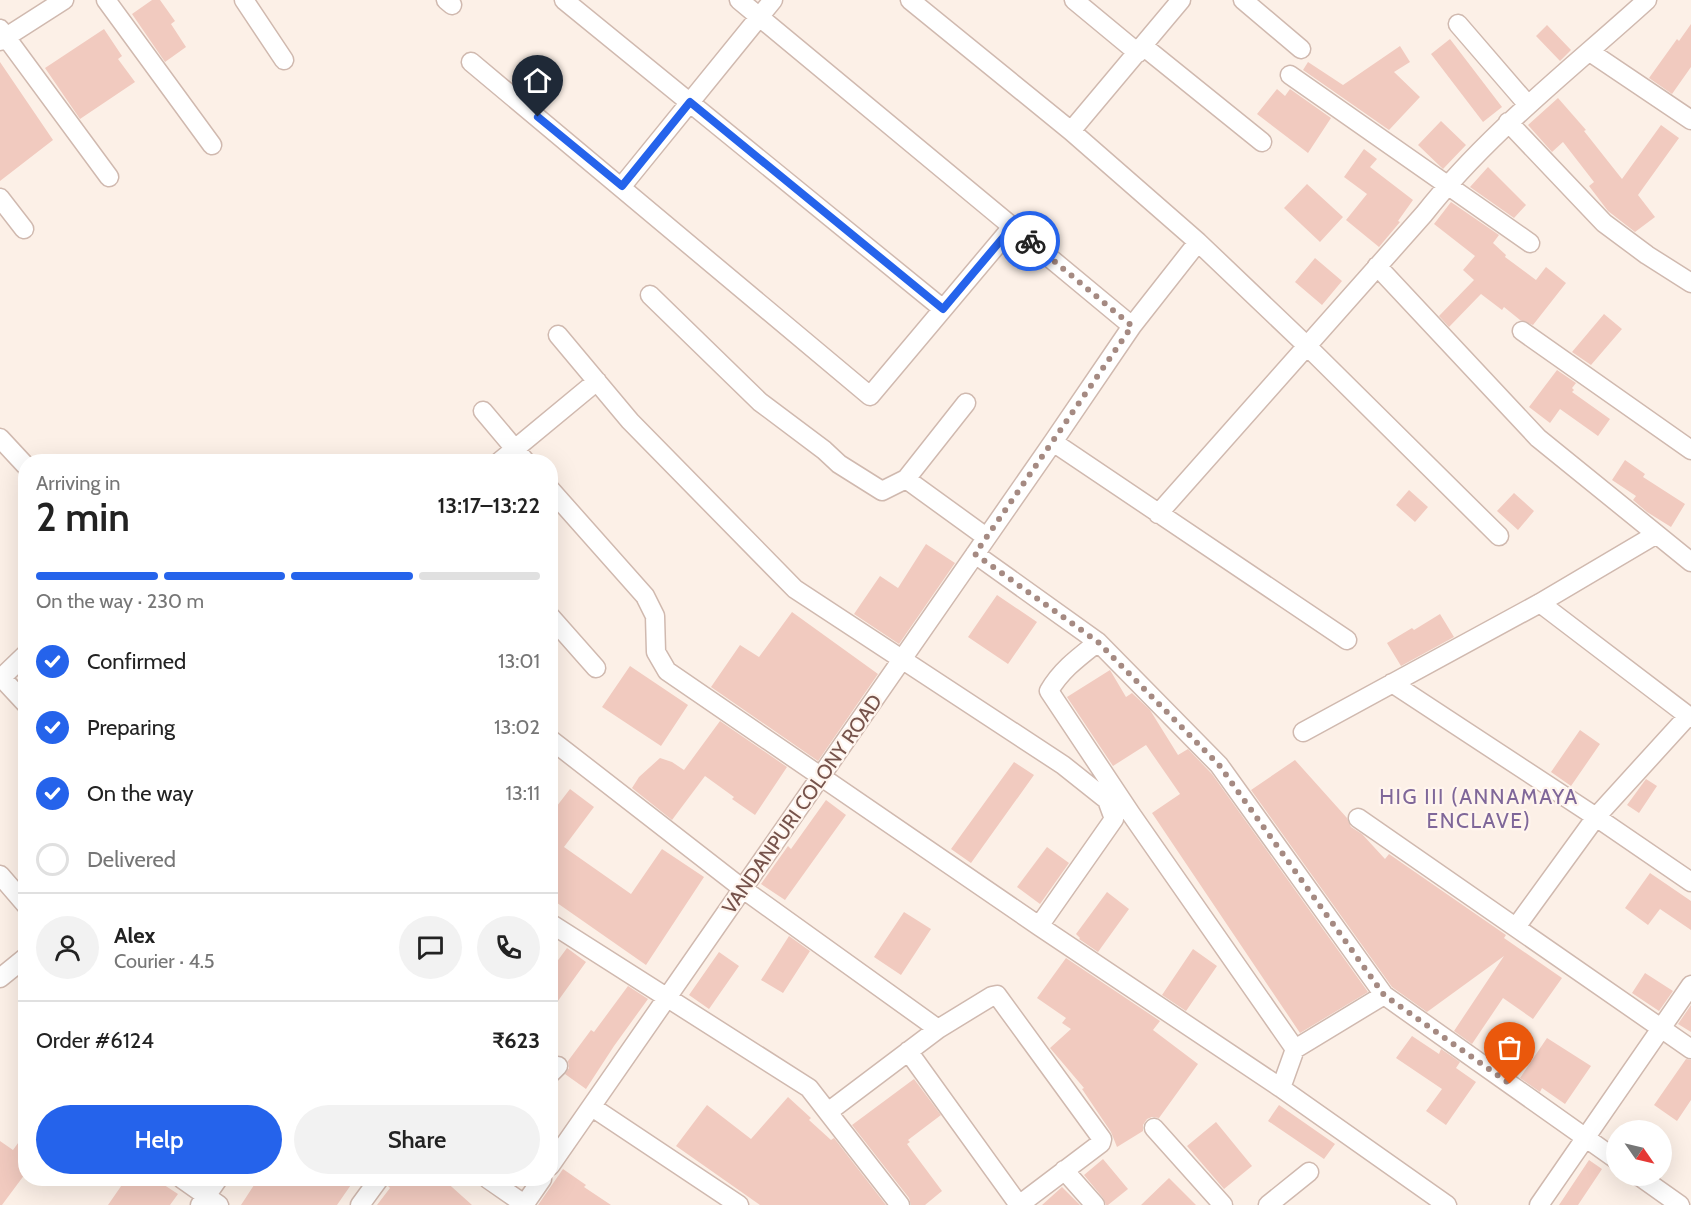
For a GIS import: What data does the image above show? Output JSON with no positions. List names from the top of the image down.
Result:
{
  "streets": {
    "street": ["VANDANPURI COLONY ROAD"]
  },
  "districts": ["HIG III (ANNAMAYA ENCLAVE)"],
  "north": "bottom right",
  "page": {
    "heading": ["2 min", "Arriving in", "13:17–13:22"],
    "panel": [
      "Alex",
      "Courier · 4.5",
      "Order #6124",
      "₹623"
    ],
    "bar": "On the way · 230 m",
    "list": [
      ["Confirmed", "13:01"],
      ["Preparing", "13:02"],
      ["On the way", "13:11"],
      "Delivered"
    ],
    "buttons": ["Help", "Share"]
  }
}
